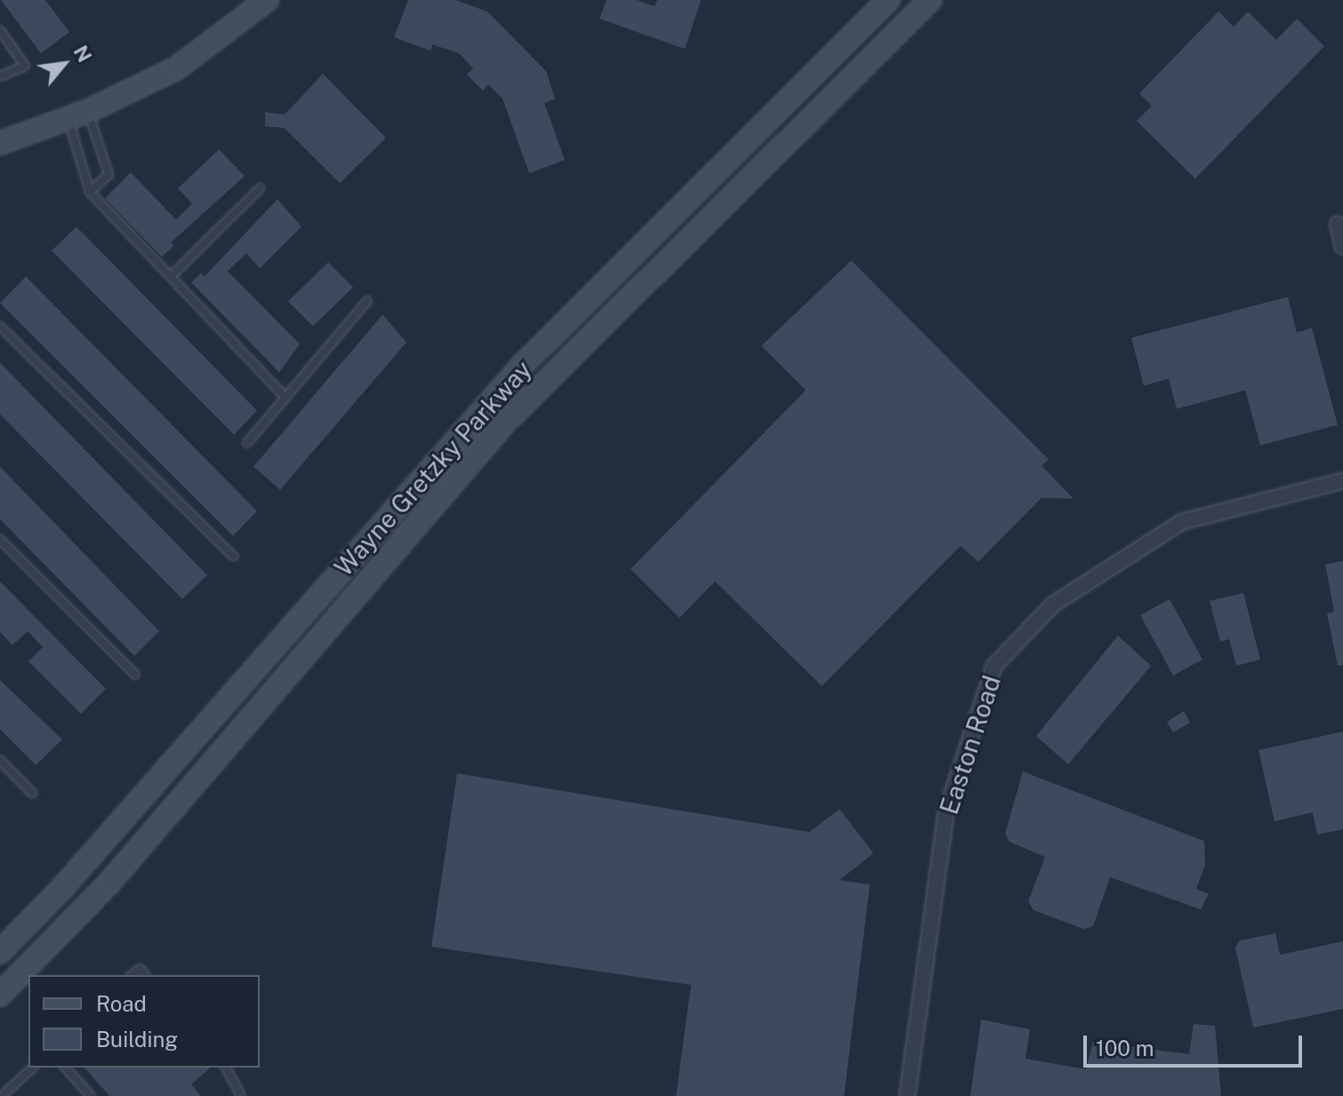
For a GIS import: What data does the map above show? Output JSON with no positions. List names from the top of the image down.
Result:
{
  "streets": {
    "main road": ["Wayne Gretzky Parkway"],
    "street": ["Easton Road"]
  },
  "legend": ["Road", "Building"],
  "scale_bar": "100 m",
  "north": "top right"
}
